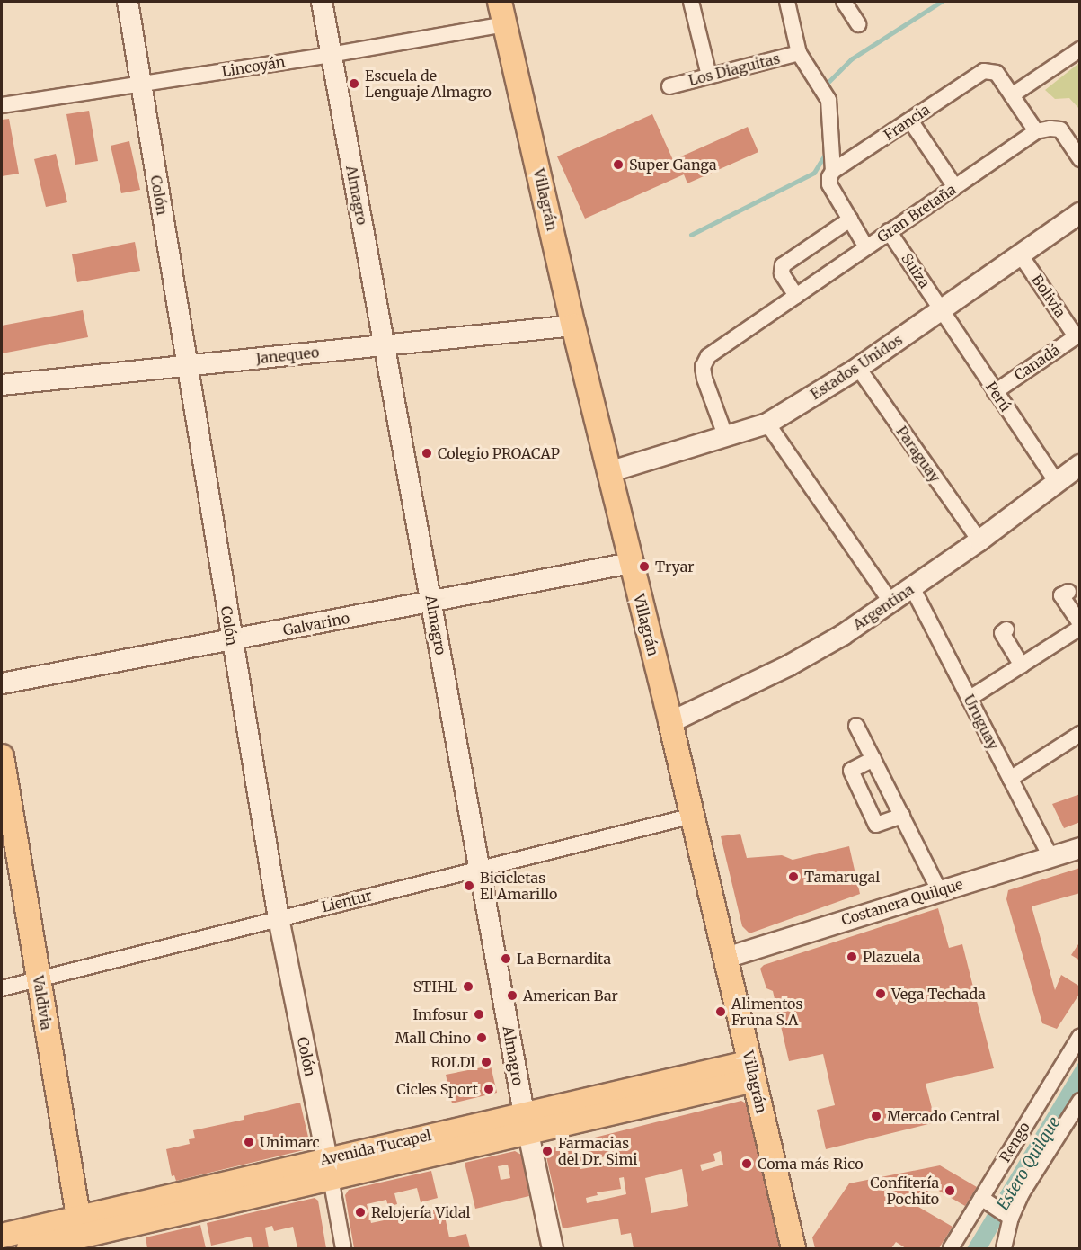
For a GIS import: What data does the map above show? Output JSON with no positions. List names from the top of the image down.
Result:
{
  "streets": {
    "main road": ["Villagrán", "Valdivia", "Avenida Tucapel"],
    "street": [
      "Lincoyán",
      "Los Diaguitas",
      "Francia",
      "Colón",
      "Almagro",
      "Gran Bretaña",
      "Suiza",
      "Bolivia",
      "Janequeo",
      "Canadá",
      "Estados Unidos",
      "Perú",
      "Paraguay",
      "Argentina",
      "Galvarino",
      "Uruguay",
      "Lientur",
      "Costanera Quilque",
      "Rengo"
    ]
  },
  "crossings": [
    ["Lincoyán", "Colón"],
    ["Lincoyán", "Almagro"],
    ["Lincoyán", "Villagrán"],
    ["Francia", "Gran Bretaña"],
    ["Colón", "Janequeo"],
    ["Colón", "Galvarino"],
    ["Colón", "Lientur"],
    ["Colón", "Avenida Tucapel"],
    ["Almagro", "Janequeo"],
    ["Almagro", "Galvarino"],
    ["Almagro", "Lientur"],
    ["Almagro", "Avenida Tucapel"],
    ["Villagrán", "Janequeo"],
    ["Villagrán", "Estados Unidos"],
    ["Villagrán", "Argentina"],
    ["Villagrán", "Galvarino"],
    ["Villagrán", "Lientur"],
    ["Villagrán", "Costanera Quilque"],
    ["Villagrán", "Avenida Tucapel"],
    ["Gran Bretaña", "Suiza"],
    ["Gran Bretaña", "Estados Unidos"],
    ["Suiza", "Estados Unidos"],
    ["Suiza", "Perú"],
    ["Bolivia", "Canadá"],
    ["Bolivia", "Estados Unidos"],
    ["Canadá", "Perú"],
    ["Estados Unidos", "Perú"],
    ["Estados Unidos", "Paraguay"],
    ["Perú", "Argentina"],
    ["Paraguay", "Argentina"],
    ["Argentina", "Uruguay"],
    ["Uruguay", "Costanera Quilque"],
    ["Lientur", "Valdivia"],
    ["Valdivia", "Avenida Tucapel"]
  ],
  "water": ["Estero Quilque"],
  "places": [
    "Escuela de Lenguaje Almagro",
    "Super Ganga",
    "Colegio PROACAP",
    "Tryar",
    "Tamarugal",
    "Bicicletas El Amarillo",
    "Plazuela",
    "La Bernardita",
    "STIHL",
    "Vega Techada",
    "American Bar",
    "Alimentos Fruna S.A",
    "Imfosur",
    "Mall Chino",
    "ROLDI",
    "Cicles Sport",
    "Mercado Central",
    "Unimarc",
    "Farmacias del Dr. Simi",
    "Coma más Rico",
    "Confitería Pochito",
    "Relojería Vidal"
  ]
}
